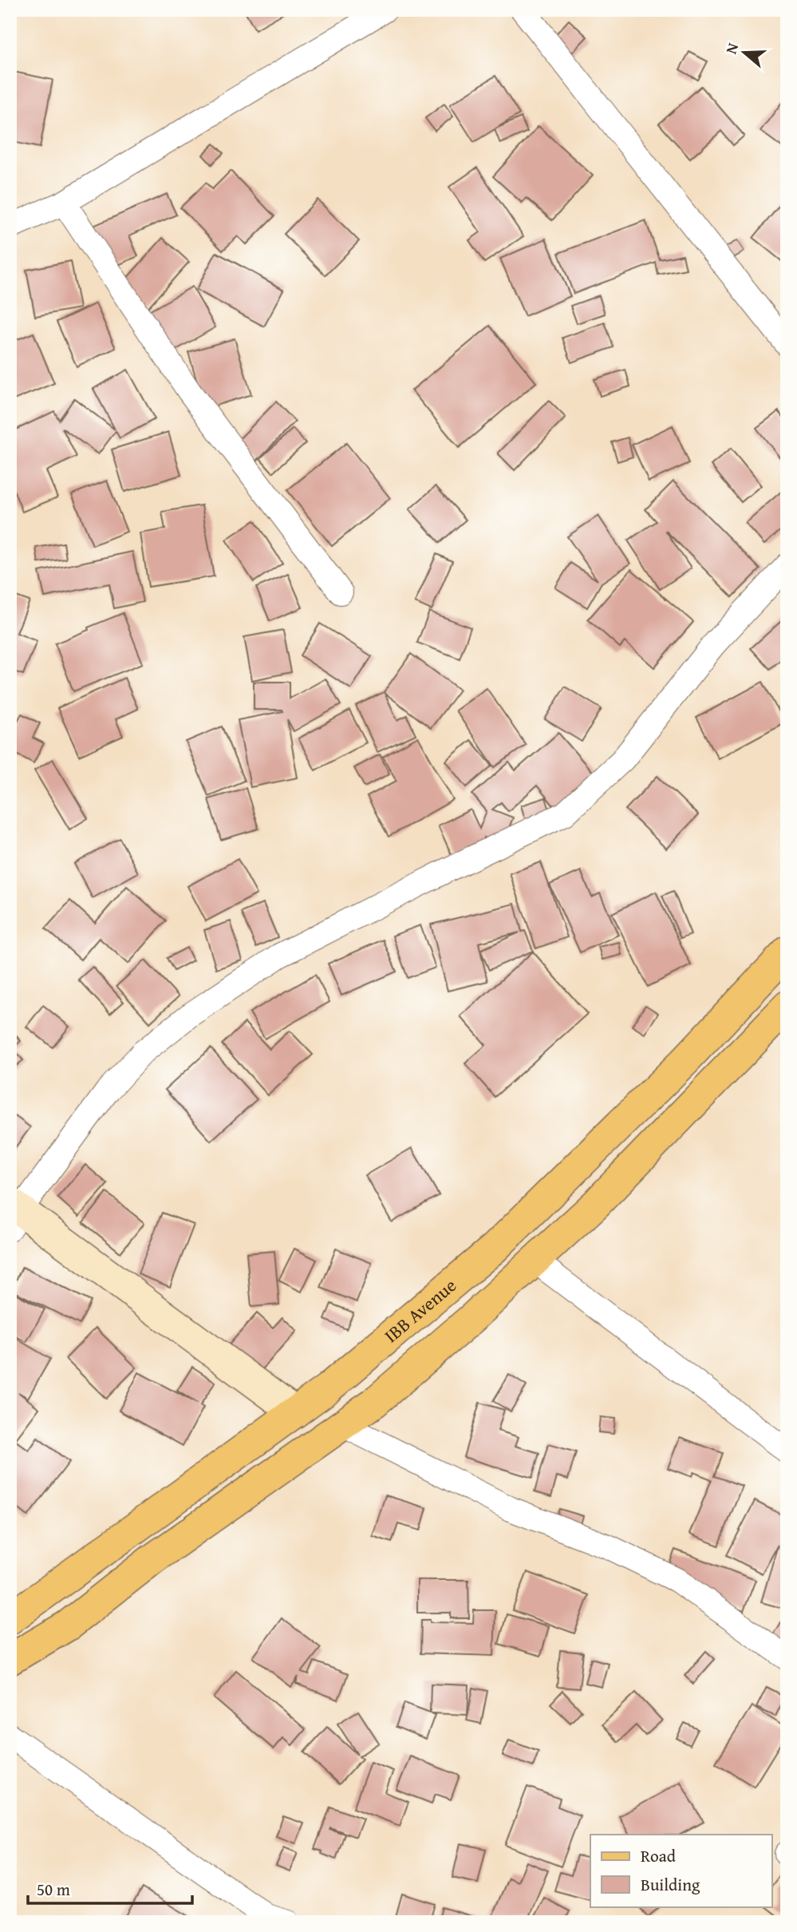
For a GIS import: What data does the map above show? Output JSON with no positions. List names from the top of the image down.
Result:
{
  "streets": {
    "main road": ["IBB Avenue"]
  },
  "legend": ["Road", "Building"],
  "scale_bar": "50 m",
  "north": "left"
}
